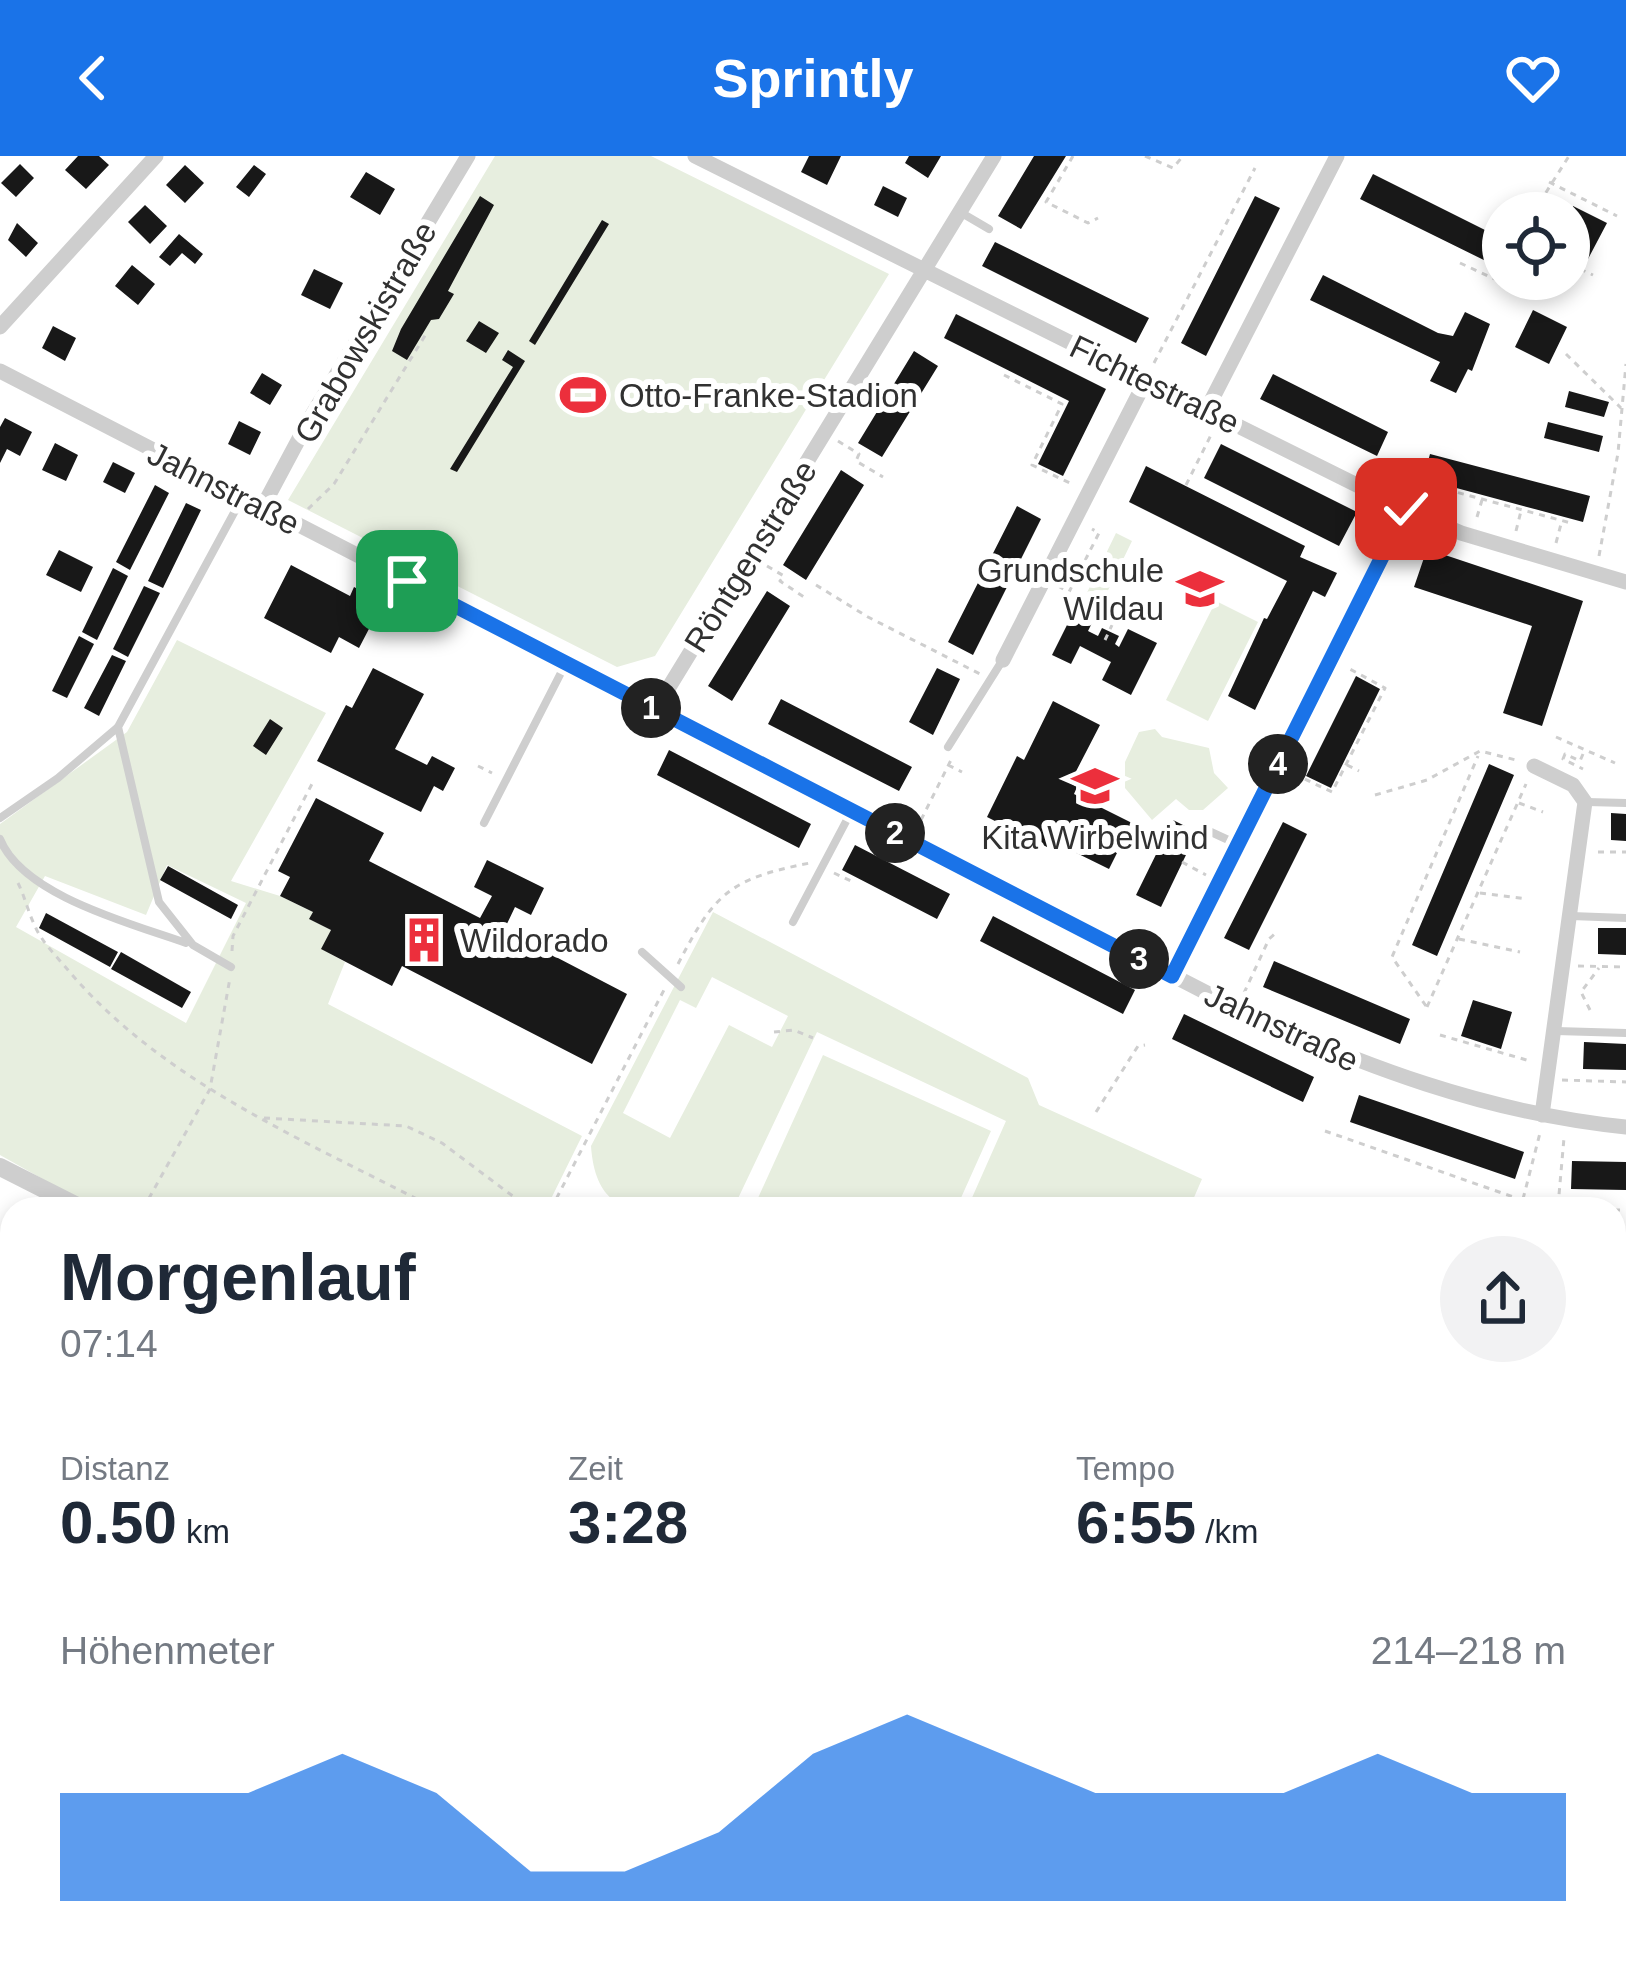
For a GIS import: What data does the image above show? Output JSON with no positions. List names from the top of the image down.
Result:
{
  "streets": {
    "street": [
      "Grabowskistraße",
      "Fichtestraße",
      "Jahnstraße",
      "Röntgenstraße"
    ]
  },
  "crossings": [
    ["Grabowskistraße", "Jahnstraße"],
    ["Fichtestraße", "Röntgenstraße"],
    ["Jahnstraße", "Röntgenstraße"]
  ],
  "places": {
    "sports": ["Otto-Franke-Stadion"],
    "school or university": ["Grundschule Wildau", "Kita Wirbelwind"],
    "building": ["Wildorado"]
  },
  "page": {
    "header": "Sprintly",
    "pins": [
      "1",
      "4",
      "2",
      "3"
    ],
    "heading": ["Morgenlauf", "07:14"],
    "stats": [
      ["Distanz", "0.50 km"],
      ["Zeit", "3:28"],
      ["Tempo", "6:55 /km"]
    ],
    "chart": ["Höhenmeter", "214–218 m"]
  }
}
